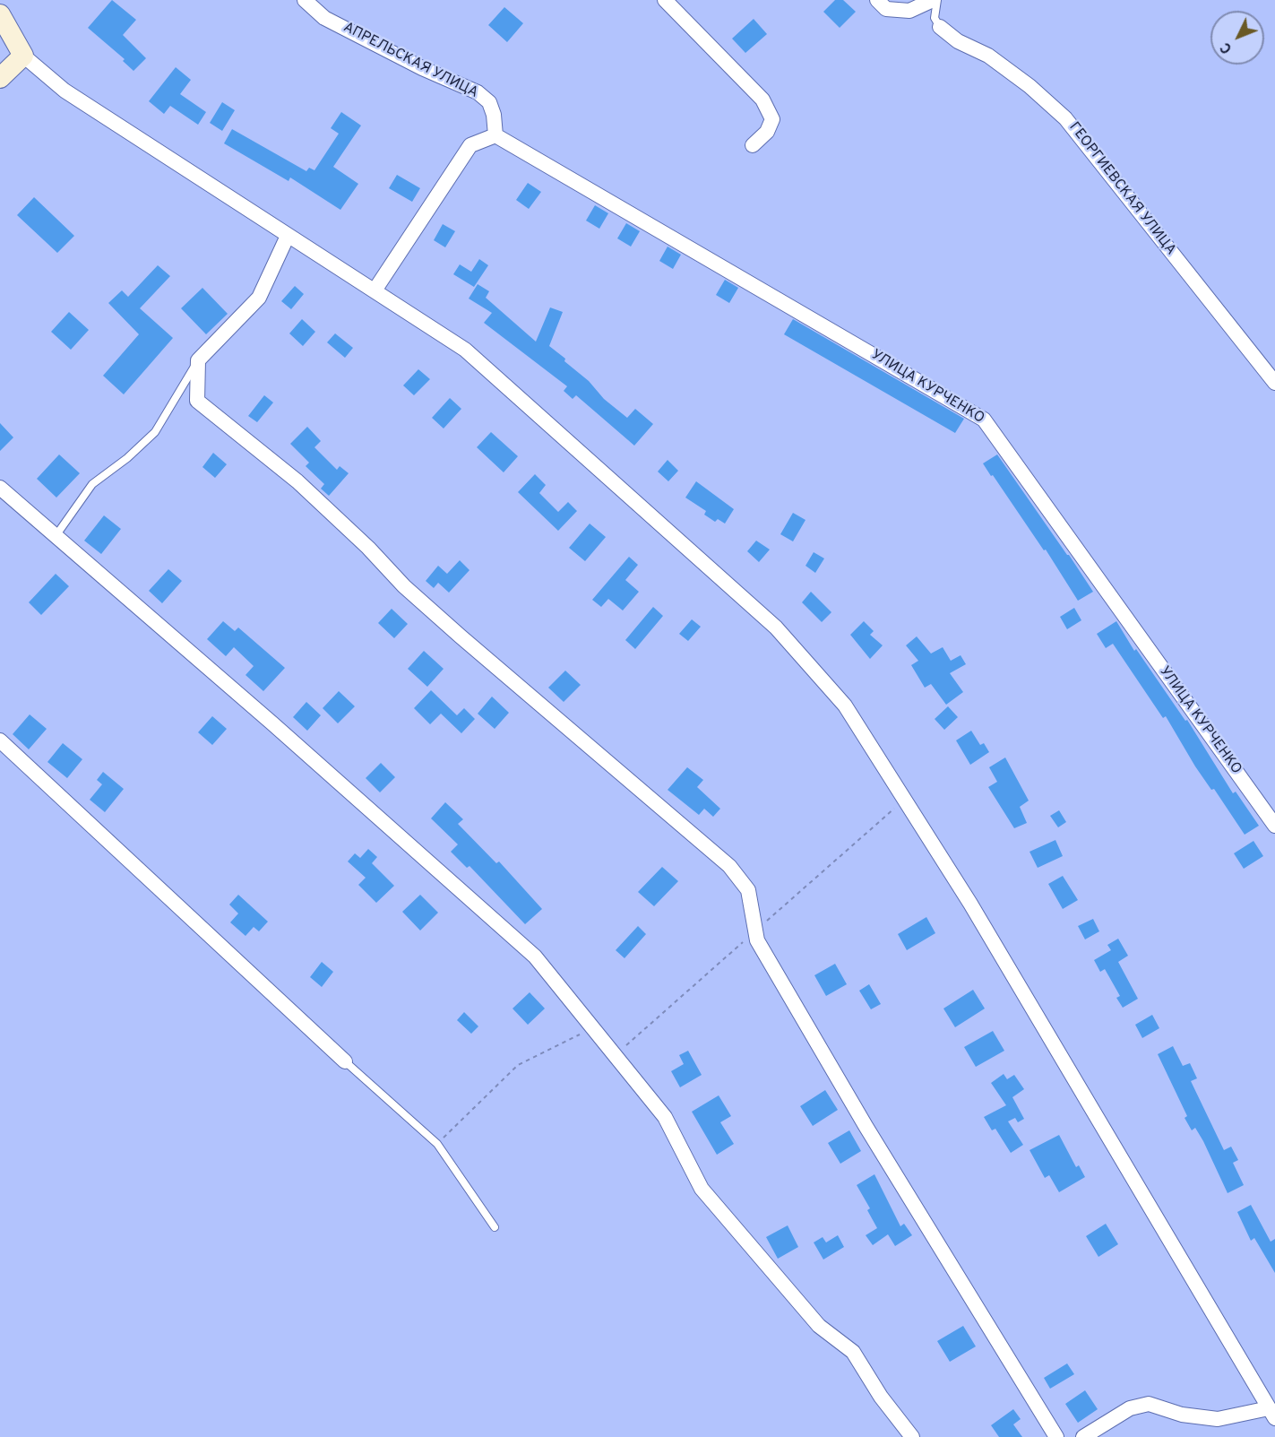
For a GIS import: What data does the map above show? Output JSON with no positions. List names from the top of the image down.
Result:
{
  "streets": {
    "street": ["АПРЕЛЬСКАЯ УЛИЦА", "ГЕОРГИЕВСКАЯ УЛИЦА", "УЛИЦА КУРЧЕНКО"]
  },
  "crossings": [
    ["АПРЕЛЬСКАЯ УЛИЦА", "УЛИЦА КУРЧЕНКО"]
  ],
  "north": "bottom left"
}
